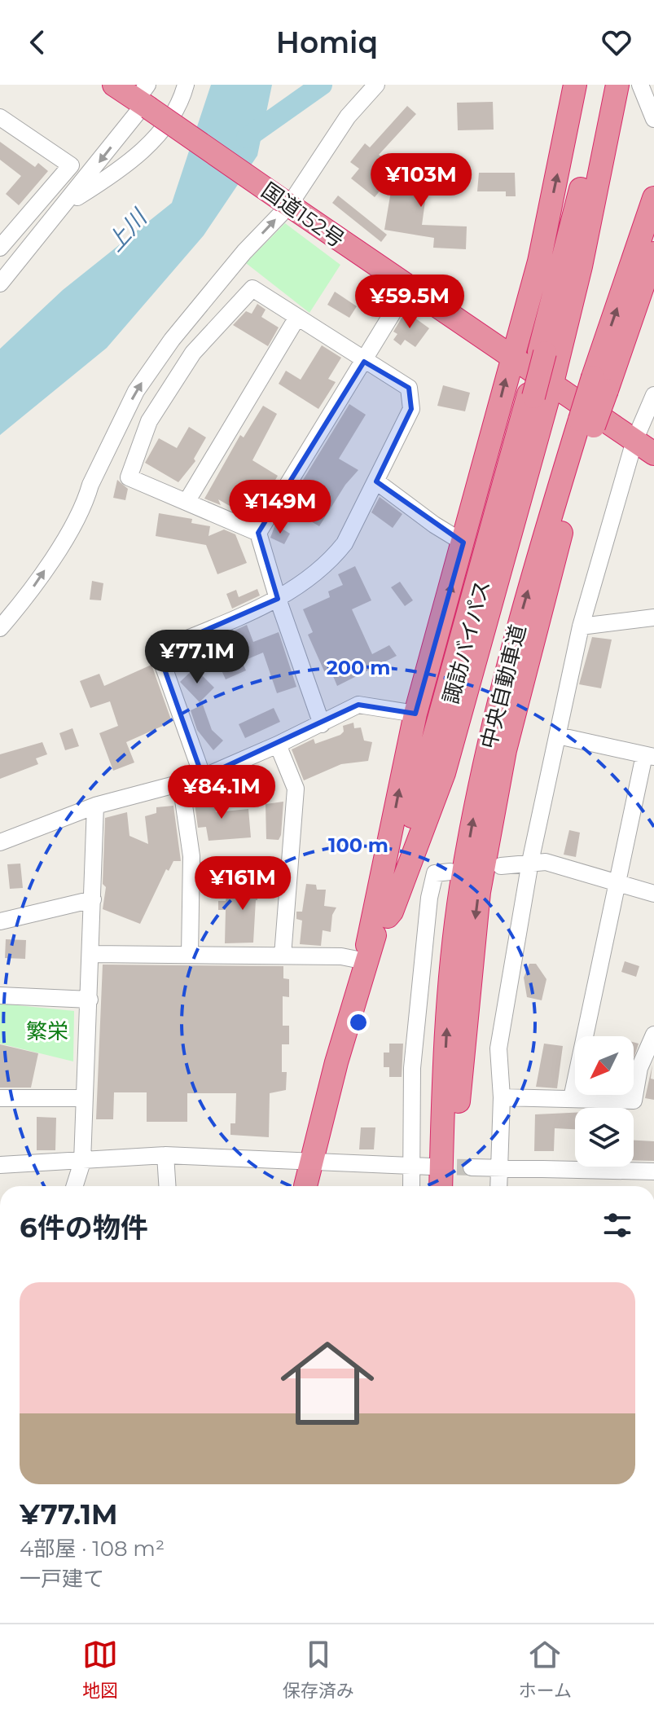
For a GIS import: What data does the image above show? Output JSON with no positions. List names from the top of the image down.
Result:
{
  "streets": {
    "highway": ["国道152号", "諏訪バイパス", "中央自動車道"]
  },
  "water": ["上川"],
  "parks": ["繁栄"],
  "north": "bottom left",
  "page": {
    "header": "Homiq",
    "price": [
      "¥103M",
      "¥59.5M",
      "¥149M",
      "¥77.1M",
      "¥84.1M",
      "¥161M"
    ],
    "heading": "6件の物件",
    "list": [
      {
        "name": "¥77.1M",
        "note": "4部屋 · 108 m² · 一戸建て"
      }
    ],
    "tabs": ["地図", "保存済み", "ホーム"]
  },
  "rings": ["200 m", "100 m"]
}
